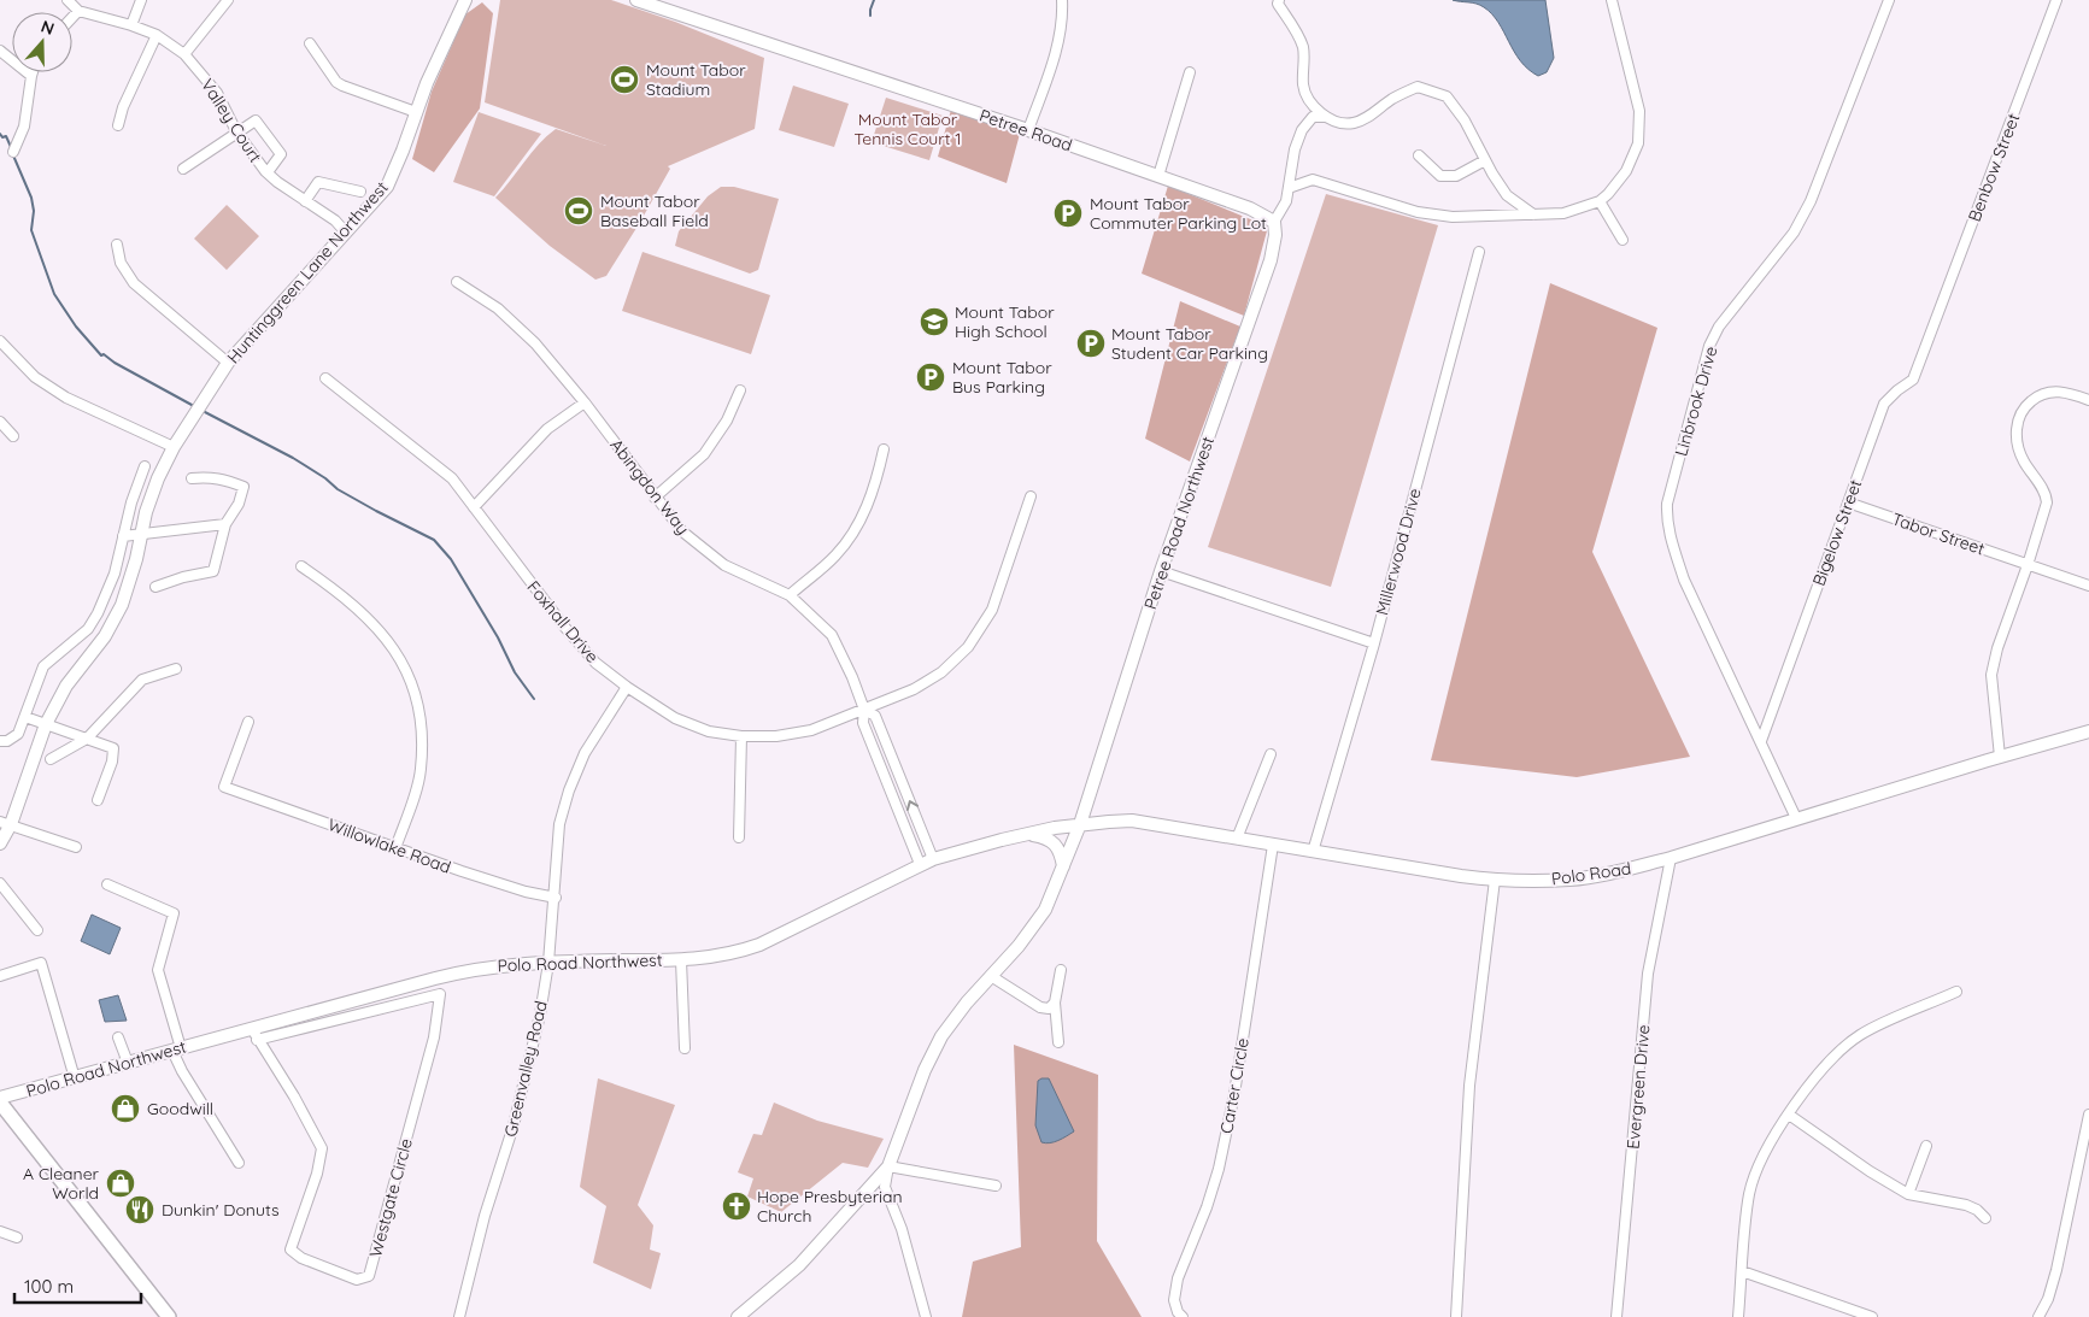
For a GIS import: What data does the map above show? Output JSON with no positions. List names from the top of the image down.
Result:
{
  "streets": {
    "street": [
      "Valley Court",
      "Petree Road",
      "Benbow Street",
      "Huntinggreen Lane Northwest",
      "Linbrook Drive",
      "Abingdon Way",
      "Petree Road Northwest",
      "Bigelow Street",
      "Tabor Street",
      "Millerwood Drive",
      "Foxhall Drive",
      "Willowlake Road",
      "Polo Road",
      "Polo Road Northwest",
      "Greenvalley Road",
      "Carter Circle",
      "Evergreen Drive",
      "Westgate Circle"
    ]
  },
  "crossings": [
    ["Valley Court", "Huntinggreen Lane Northwest"],
    ["Petree Road", "Petree Road Northwest"],
    ["Benbow Street", "Bigelow Street"],
    ["Linbrook Drive", "Bigelow Street"],
    ["Linbrook Drive", "Polo Road"],
    ["Abingdon Way", "Foxhall Drive"],
    ["Abingdon Way", "Polo Road Northwest"],
    ["Petree Road Northwest", "Polo Road"],
    ["Petree Road Northwest", "Polo Road Northwest"],
    ["Bigelow Street", "Tabor Street"],
    ["Millerwood Drive", "Polo Road"],
    ["Foxhall Drive", "Greenvalley Road"],
    ["Willowlake Road", "Greenvalley Road"],
    ["Polo Road", "Polo Road Northwest"],
    ["Polo Road", "Carter Circle"],
    ["Polo Road", "Evergreen Drive"],
    ["Polo Road Northwest", "Greenvalley Road"],
    ["Polo Road Northwest", "Westgate Circle"]
  ],
  "parks": ["Mount Tabor Tennis Court 1"],
  "places": {
    "sports": ["Mount Tabor Stadium", "Mount Tabor Baseball Field"],
    "parking": ["Mount Tabor Commuter Parking Lot", "Mount Tabor Student Car Parking", "Mount Tabor Bus Parking"],
    "school or university": ["Mount Tabor High School"],
    "shop": ["Goodwill", "A Cleaner World"],
    "church": ["Hope Presbyterian Church"],
    "restaurant": ["Dunkin' Donuts"]
  },
  "scale_bar": "100 m",
  "north": "top"
}
